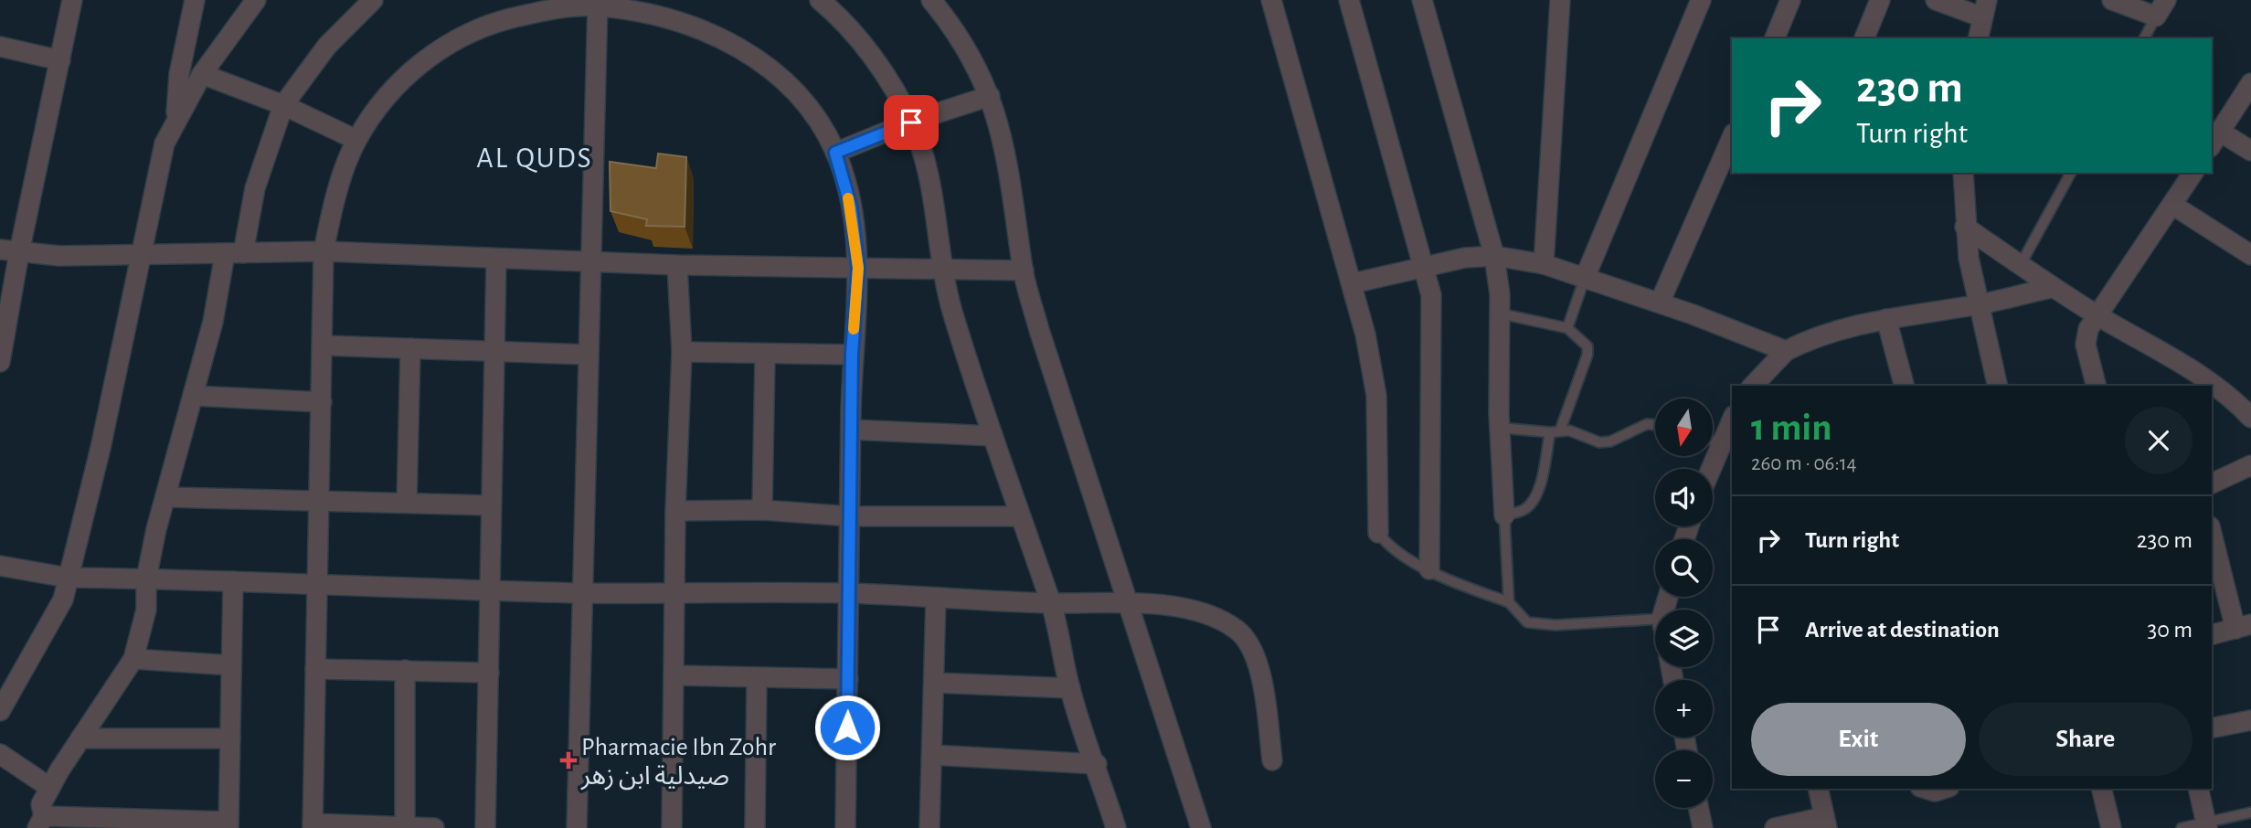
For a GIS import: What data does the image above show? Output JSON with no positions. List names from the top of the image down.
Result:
{
  "districts": ["AL QUDS"],
  "places": {
    "health": ["Pharmacie Ibn Zohr صيدلية ابن زهر"]
  },
  "north": "bottom",
  "page": {
    "turn": ["230 m", "Turn right"],
    "heading": ["1 min", "260 m · 06:14"],
    "map_buttons": ["+", "−"],
    "list": [
      {
        "name": "Turn right",
        "value": "230 m"
      },
      {
        "name": "Arrive at destination",
        "value": "30 m"
      }
    ],
    "buttons": ["Exit", "Share"]
  }
}
